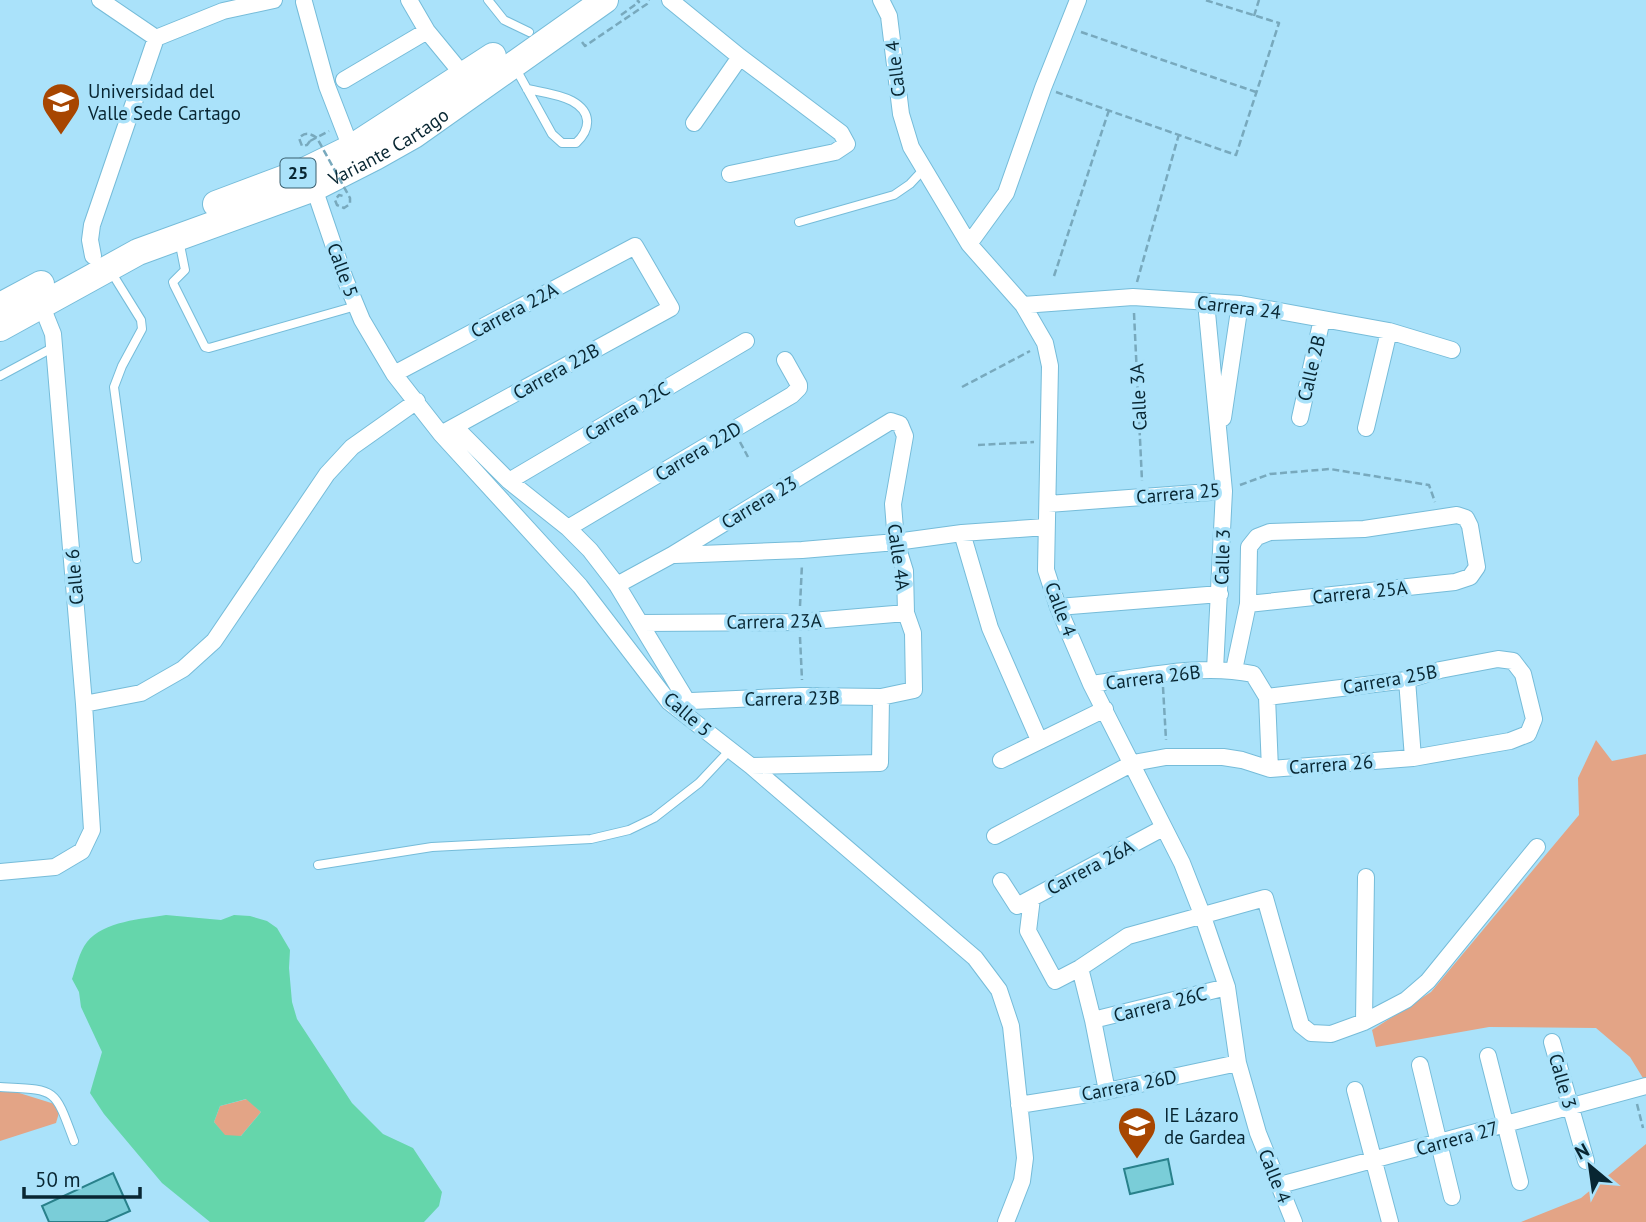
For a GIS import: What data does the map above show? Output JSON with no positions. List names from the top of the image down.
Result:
{
  "streets": {
    "highway": ["Variante Cartago", "25"],
    "street": [
      "Calle 4",
      "Calle 5",
      "Carrera 24",
      "Carrera 22A",
      "Calle 2B",
      "Carrera 22B",
      "Carrera 22C",
      "Carrera 22D",
      "Carrera 25",
      "Carrera 23",
      "Calle 4A",
      "Calle 3",
      "Calle 6",
      "Carrera 25A",
      "Carrera 23A",
      "Carrera 26B",
      "Carrera 25B",
      "Carrera 23B",
      "Carrera 26",
      "Carrera 26A",
      "Carrera 26C",
      "Carrera 26D",
      "Carrera 27"
    ],
    "path": ["Calle 3A"]
  },
  "crossings": [
    ["Calle 4", "Carrera 24"],
    ["Calle 4", "Carrera 25"],
    ["Calle 4", "Carrera 26B"],
    ["Calle 4", "Carrera 26"],
    ["Calle 4", "Carrera 26A"],
    ["Calle 4", "Carrera 26C"],
    ["Calle 4", "Carrera 26D"],
    ["Calle 4", "Carrera 27"],
    ["Variante Cartago", "Calle 5"],
    ["Variante Cartago", "Calle 6"],
    ["Calle 5", "Carrera 22A"],
    ["Calle 5", "Carrera 22B"],
    ["Calle 5", "Carrera 23B"],
    ["Calle 5", "Carrera 26D"],
    ["Carrera 24", "Calle 2B"],
    ["Carrera 24", "Calle 3A"],
    ["Carrera 24", "Calle 3"],
    ["Carrera 22A", "Carrera 22B"],
    ["Calle 3A", "Carrera 25"],
    ["Carrera 25", "Calle 3"],
    ["Carrera 23", "Calle 4A"],
    ["Calle 4A", "Carrera 23A"],
    ["Calle 4A", "Carrera 23B"],
    ["Calle 3", "Carrera 26B"],
    ["Calle 3", "Carrera 27"],
    ["Carrera 25B", "Carrera 26"]
  ],
  "places": {
    "school or university": ["Universidad del Valle Sede Cartago", "IE Lázaro de Gardea"]
  },
  "scale_bar": "50 m",
  "north": "top left"
}
